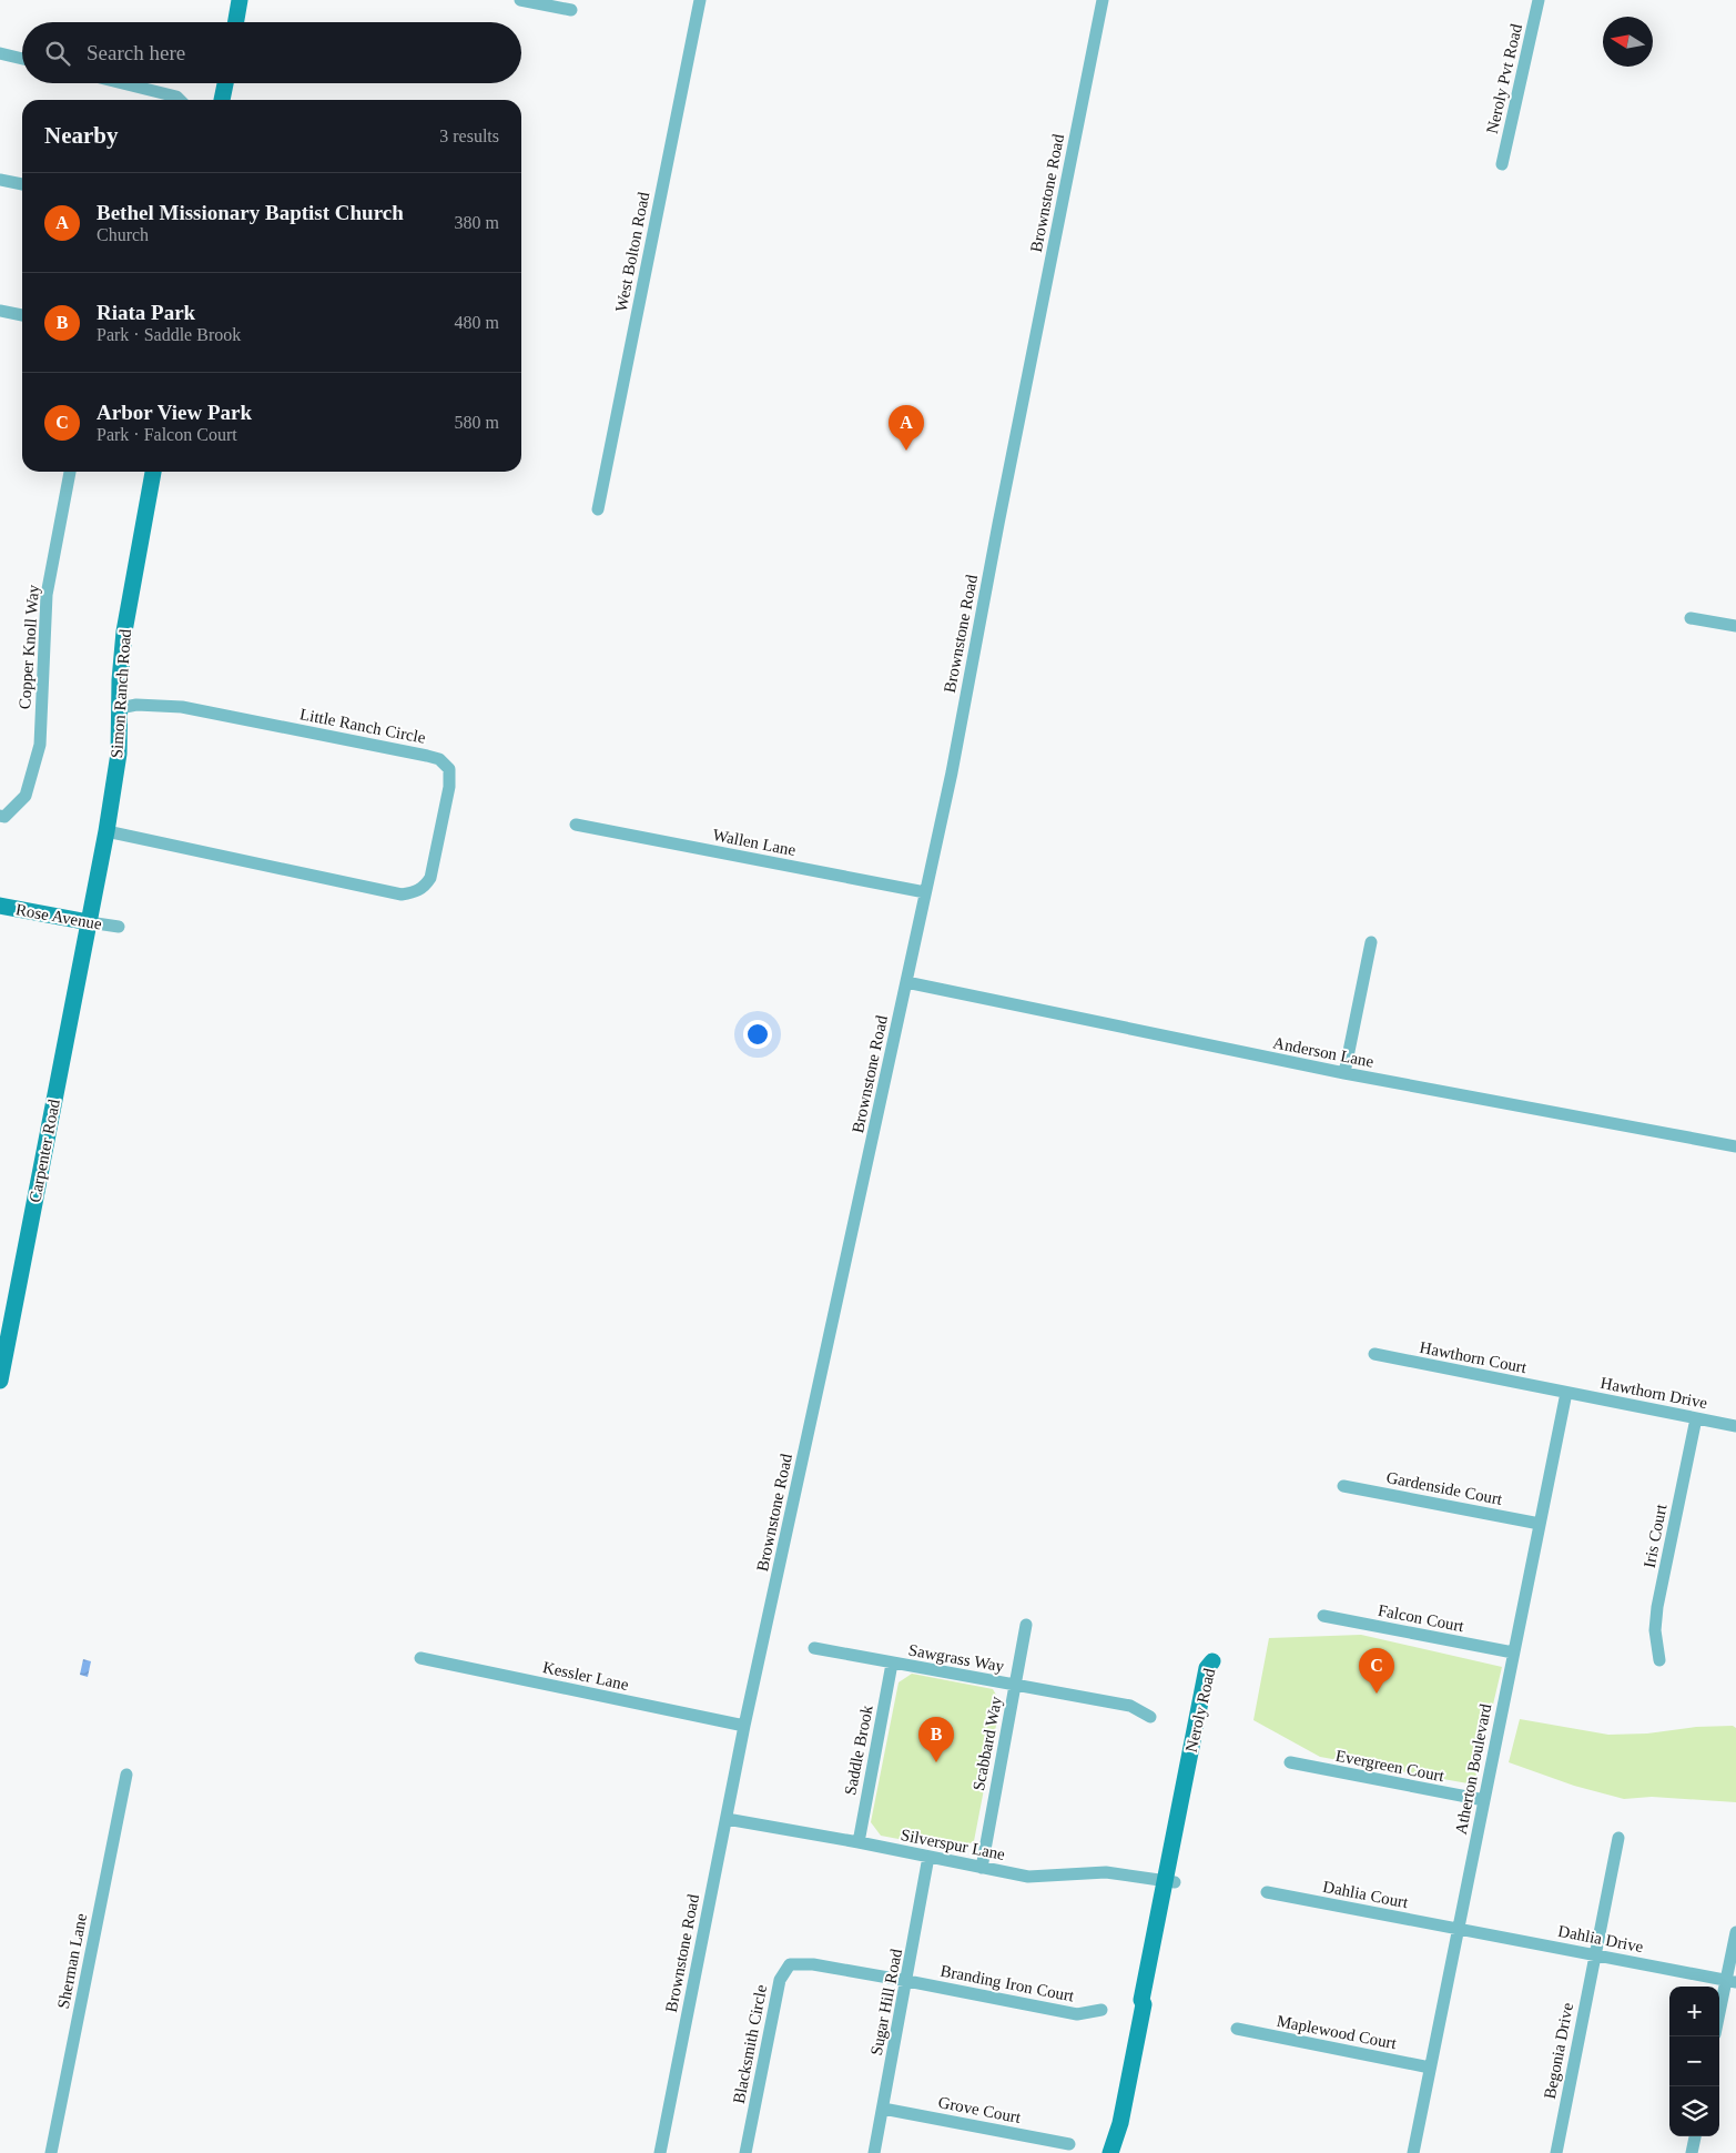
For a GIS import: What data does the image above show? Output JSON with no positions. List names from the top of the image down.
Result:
{
  "streets": {
    "street": [
      "Neroly Pvt Road",
      "Brownstone Road",
      "West Bolton Road",
      "Copper Knoll Way",
      "Simon Ranch Road",
      "Little Ranch Circle",
      "Wallen Lane",
      "Rose Avenue",
      "Anderson Lane",
      "Carpenter Road",
      "Hawthorn Court",
      "Hawthorn Drive",
      "Gardenside Court",
      "Iris Court",
      "Falcon Court",
      "Sawgrass Way",
      "Kessler Lane",
      "Neroly Road",
      "Scabbard Way",
      "Saddle Brook",
      "Evergreen Court",
      "Atherton Boulevard",
      "Silverspur Lane",
      "Dahlia Court",
      "Dahlia Drive",
      "Sherman Lane",
      "Branding Iron Court",
      "Sugar Hill Road",
      "Maplewood Court",
      "Blacksmith Circle",
      "Begonia Drive",
      "Grove Court"
    ]
  },
  "crossings": [
    ["Brownstone Road", "Wallen Lane"],
    ["Brownstone Road", "Anderson Lane"],
    ["Brownstone Road", "Kessler Lane"],
    ["Brownstone Road", "Silverspur Lane"],
    ["Simon Ranch Road", "Little Ranch Circle"],
    ["Simon Ranch Road", "Rose Avenue"],
    ["Simon Ranch Road", "Carpenter Road"],
    ["Rose Avenue", "Carpenter Road"],
    ["Hawthorn Court", "Hawthorn Drive"],
    ["Hawthorn Court", "Atherton Boulevard"],
    ["Hawthorn Drive", "Iris Court"],
    ["Hawthorn Drive", "Atherton Boulevard"],
    ["Gardenside Court", "Atherton Boulevard"],
    ["Falcon Court", "Atherton Boulevard"],
    ["Sawgrass Way", "Scabbard Way"],
    ["Sawgrass Way", "Saddle Brook"],
    ["Neroly Road", "Silverspur Lane"],
    ["Scabbard Way", "Silverspur Lane"],
    ["Saddle Brook", "Silverspur Lane"],
    ["Evergreen Court", "Atherton Boulevard"],
    ["Atherton Boulevard", "Dahlia Court"],
    ["Atherton Boulevard", "Dahlia Drive"],
    ["Atherton Boulevard", "Maplewood Court"],
    ["Silverspur Lane", "Sugar Hill Road"],
    ["Dahlia Court", "Dahlia Drive"],
    ["Dahlia Drive", "Begonia Drive"],
    ["Branding Iron Court", "Sugar Hill Road"],
    ["Branding Iron Court", "Blacksmith Circle"],
    ["Sugar Hill Road", "Blacksmith Circle"],
    ["Sugar Hill Road", "Grove Court"]
  ],
  "north": "left",
  "page": {
    "search": "Search here",
    "heading": ["Nearby", "3 results"],
    "list": [
      {
        "mark": "A",
        "name": "Bethel Missionary Baptist Church",
        "note": "Church",
        "value": "380 m"
      },
      {
        "mark": "B",
        "name": "Riata Park",
        "note": "Park · Saddle Brook",
        "value": "480 m"
      },
      {
        "mark": "C",
        "name": "Arbor View Park",
        "note": "Park · Falcon Court",
        "value": "580 m"
      }
    ],
    "pins": ["A", "C", "B"],
    "map_buttons": ["+", "−"]
  }
}
